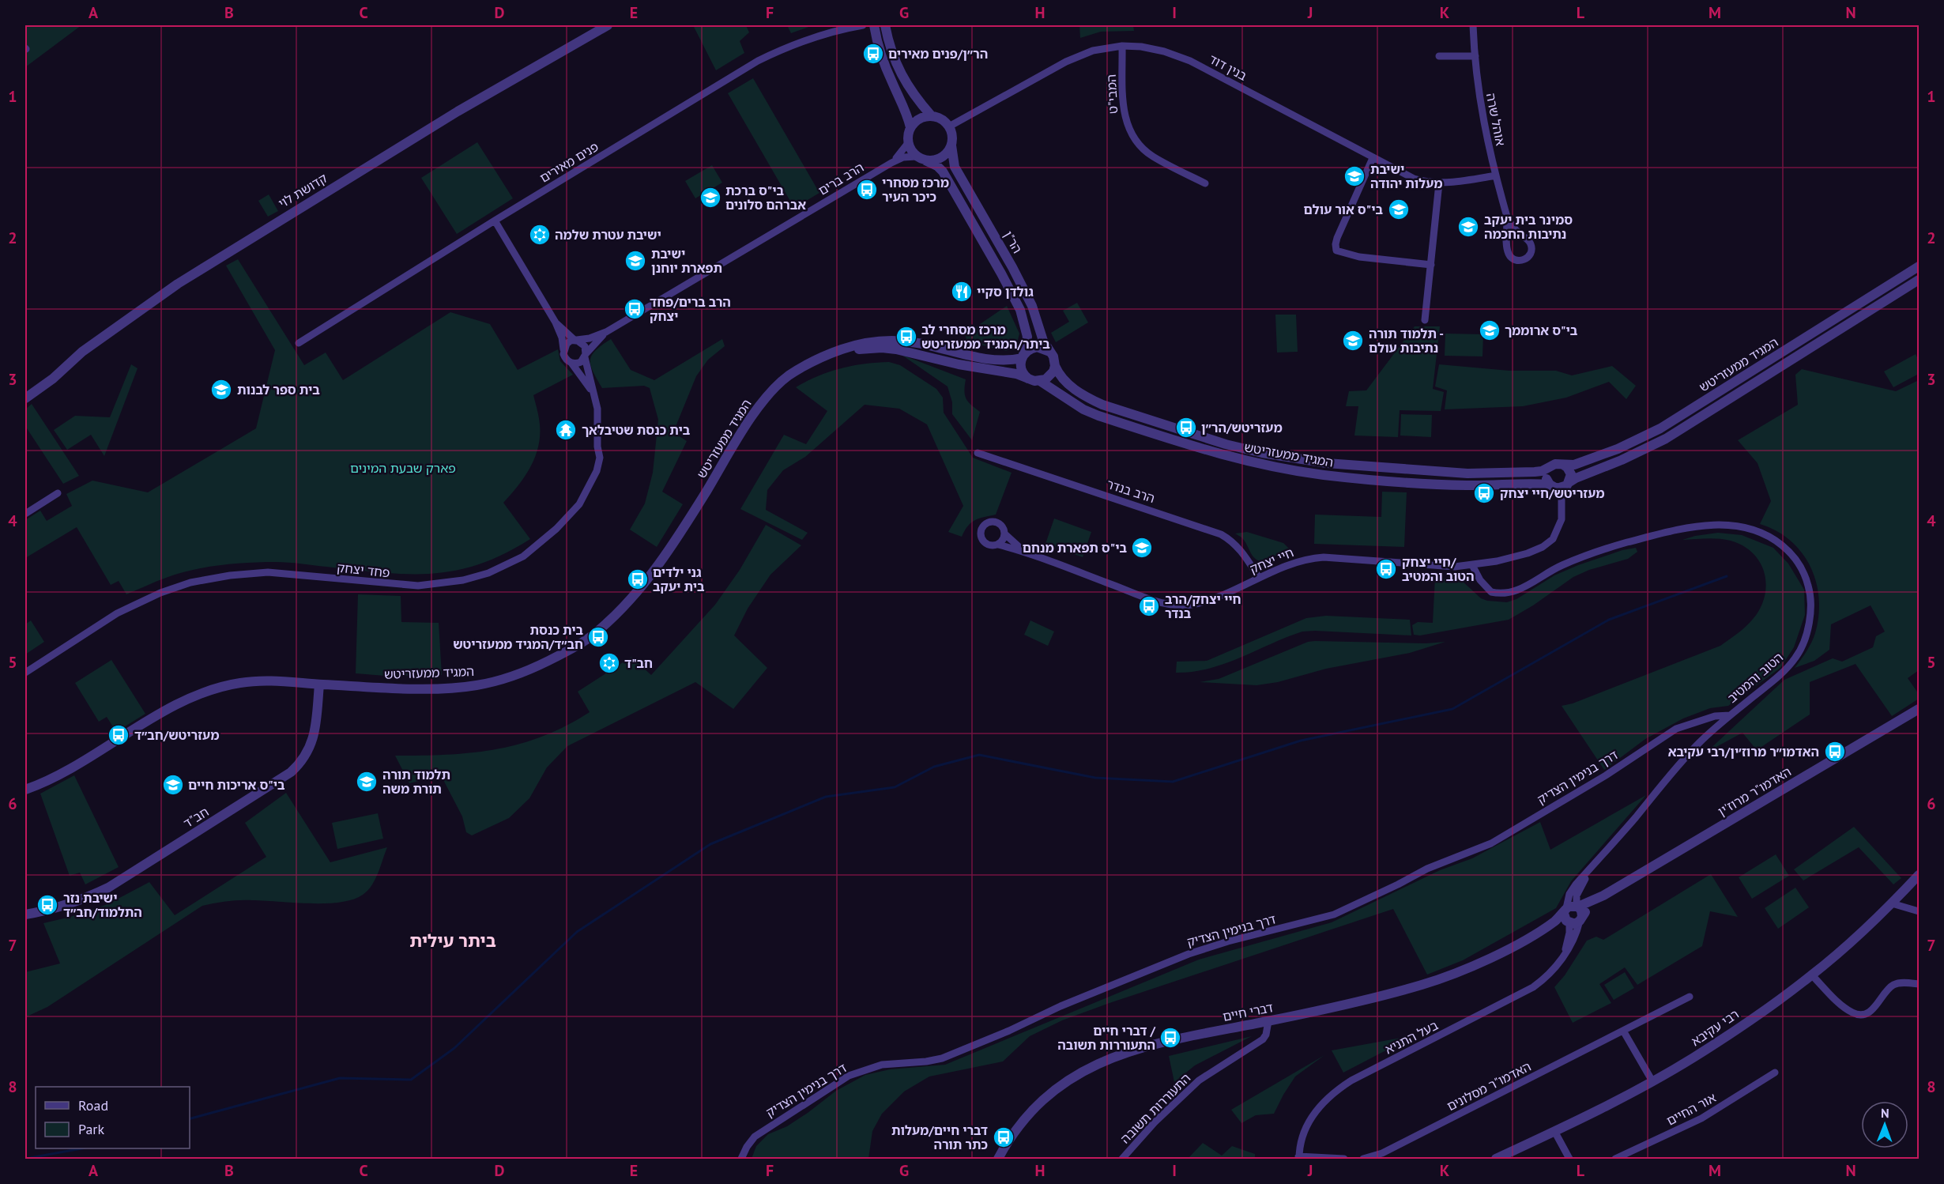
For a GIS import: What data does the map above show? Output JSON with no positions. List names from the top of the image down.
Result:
{
  "streets": {
    "street": [
      "בנין דוד",
      "המבי\"ט",
      "אוהל שרה",
      "פנים מאירים",
      "הרב ברים",
      "קדושת לוי",
      "הר\"ן",
      "המגיד ממעזריטש",
      "הרב בנדר",
      "חיי יצחק",
      "פחד יצחק",
      "הטוב והמטיב",
      "דרך בנימין הצדיק",
      "האדמו\"ר מרוז'ין",
      "חב\"ד",
      "דברי חיים",
      "רבי עקיבא",
      "בעל התניא",
      "האדמו\"ר מסלונים",
      "התעוררות תשובה",
      "אור החיים"
    ]
  },
  "crossings": [
    ["בנין דוד", "המבי\"ט"],
    ["בנין דוד", "אוהל שרה"],
    ["בנין דוד", "הרב ברים"],
    ["בנין דוד", "הר\"ן"],
    ["הרב ברים", "הר\"ן"],
    ["הרב ברים", "פחד יצחק"],
    ["הר\"ן", "המגיד ממעזריטש"],
    ["המגיד ממעזריטש", "חיי יצחק"],
    ["המגיד ממעזריטש", "חב\"ד"],
    ["הרב בנדר", "חיי יצחק"],
    ["חיי יצחק", "הטוב והמטיב"],
    ["הטוב והמטיב", "דרך בנימין הצדיק"],
    ["הטוב והמטיב", "האדמו\"ר מרוז'ין"],
    ["הטוב והמטיב", "דברי חיים"],
    ["הטוב והמטיב", "בעל התניא"],
    ["האדמו\"ר מרוז'ין", "דברי חיים"],
    ["האדמו\"ר מרוז'ין", "בעל התניא"],
    ["דברי חיים", "בעל התניא"],
    ["דברי חיים", "התעוררות תשובה"]
  ],
  "districts": ["ביתר עילית"],
  "parks": ["פארק שבעת המינים"],
  "places": {
    "bus stop": [
      "הר״ן/פנים מאירים",
      "מרכז מסחרי כיכר העיר",
      "הרב ברים/פחד יצחק",
      "מרכז מסחרי לב ביתר/המגיד ממעזריטש",
      "מעזריטש/הר״ן",
      "מעזריטש/חיי יצחק",
      "חיי יצחק/ הטוב והמטיב",
      "גני ילדים בית יעקב",
      "חיי יצחק/הרב בנדר",
      "בית כנסת חב״ד/המגיד ממעזריטש",
      "מעזריטש/חב״ד",
      "האדמו״ר מרוז׳ין/רבי עקיבא",
      "ישיבת נזר התלמוד/חב״ד",
      "דברי חיים / התעוררות תשובה",
      "דברי חיים/מעלות כתר תורה"
    ],
    "school or university": [
      "ישיבת מעלות יהודה",
      "בי\"ס ברכת אברהם סלונים",
      "בי\"ס אור עולם",
      "סמינר בית יעקב נתיבות החכמה",
      "ישיבת תפארת יוחנן",
      "בי\"ס ארוממך",
      "תלמוד תורה - נתיבות עולם",
      "בית ספר לבנות",
      "בי\"ס תפארת מנחם",
      "תלמוד תורה תורת משה",
      "בי\"ס אריכות חיים"
    ],
    "synagogue": ["ישיבת עטרת שלמה", "חב\"ד"],
    "restaurant": ["גולדן סקיי"],
    "temple": ["בית כנסת שטיבלאך"]
  },
  "legend": ["Road", "Park"],
  "north": "top",
  "grid": {
    "columns": [
      "A",
      "B",
      "C",
      "D",
      "E",
      "F",
      "G",
      "H",
      "I",
      "J",
      "K",
      "L",
      "M",
      "N"
    ],
    "rows": [
      "1",
      "2",
      "3",
      "4",
      "5",
      "6",
      "7",
      "8"
    ]
  }
}
